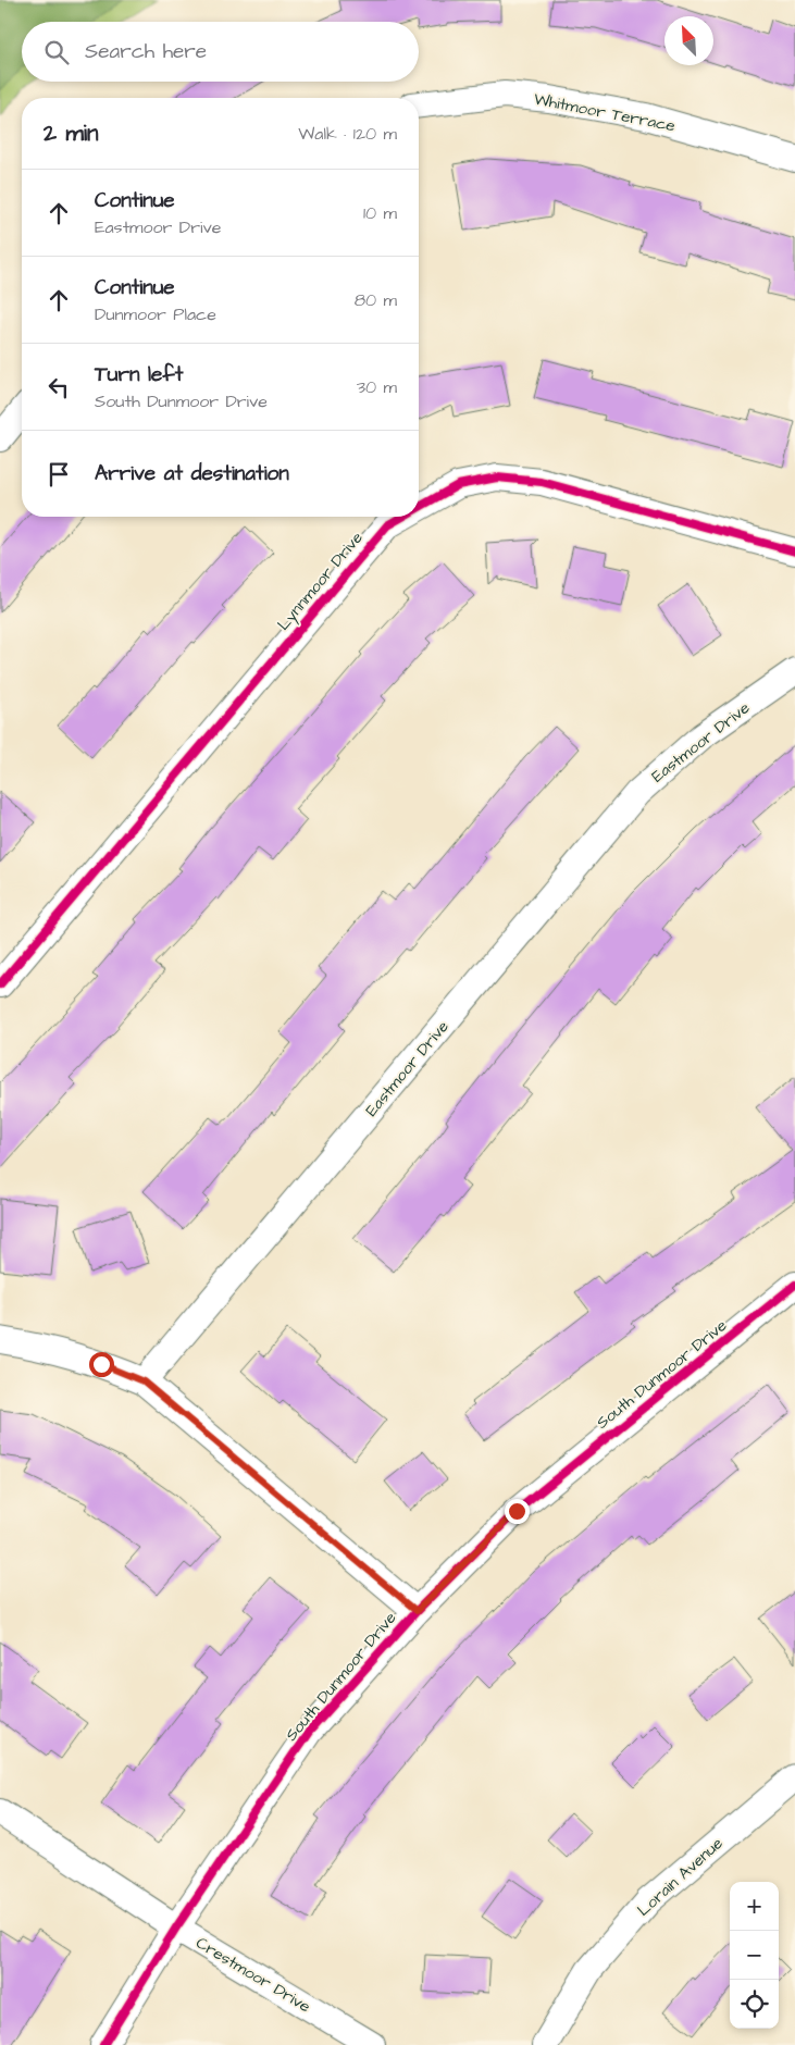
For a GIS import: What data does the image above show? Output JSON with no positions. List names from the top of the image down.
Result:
{
  "streets": {
    "street": [
      "Whitmoor Terrace",
      "Lynnmoor Drive",
      "Eastmoor Drive",
      "South Dunmoor Drive",
      "Lorain Avenue",
      "Crestmoor Drive"
    ]
  },
  "crossings": [
    ["South Dunmoor Drive", "Crestmoor Drive"]
  ],
  "north": "top left",
  "page": {
    "search": "Search here",
    "heading": ["2 min", "Walk · 120 m"],
    "list": [
      ["Continue", "Eastmoor Drive", "10 m"],
      ["Continue", "Dunmoor Place", "80 m"],
      ["Turn left", "South Dunmoor Drive", "30 m"],
      "Arrive at destination"
    ],
    "map_buttons": ["+", "−"]
  }
}
